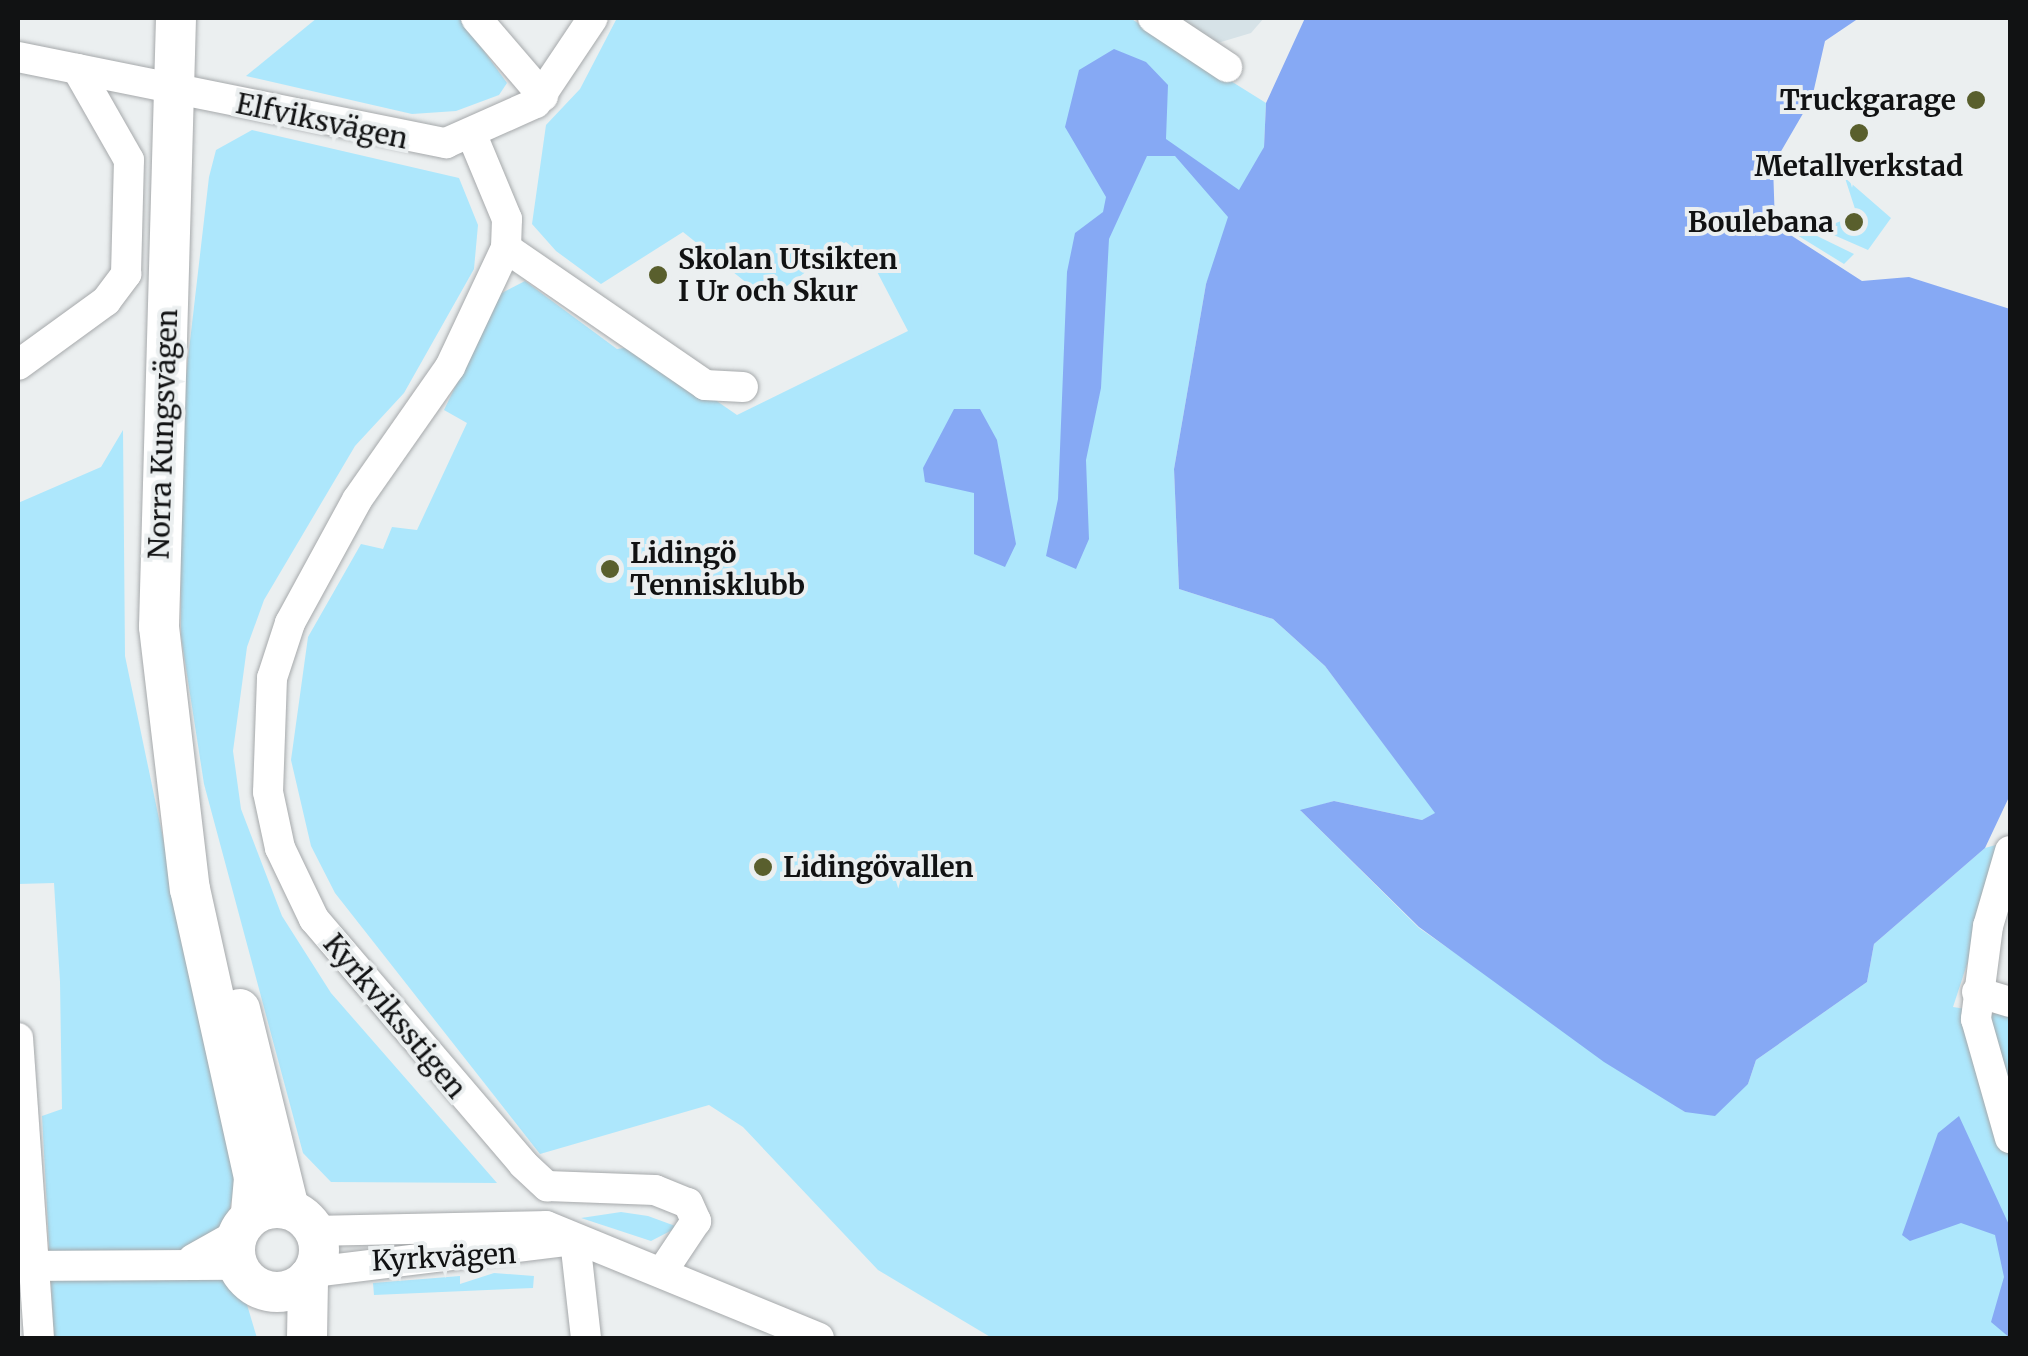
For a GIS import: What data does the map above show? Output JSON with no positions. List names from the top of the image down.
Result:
{
  "streets": {
    "main road": ["Norra Kungsvägen"],
    "street": ["Elfviksvägen", "Kyrkviksstigen", "Kyrkvägen"]
  },
  "crossings": [
    ["Elfviksvägen", "Norra Kungsvägen"],
    ["Norra Kungsvägen", "Kyrkvägen"],
    ["Kyrkviksstigen", "Kyrkvägen"]
  ],
  "places": [
    "Truckgarage",
    "Metallverkstad",
    "Boulebana",
    "Skolan Utsikten I Ur och Skur",
    "Lidingö Tennisklubb",
    "Lidingövallen"
  ]
}
